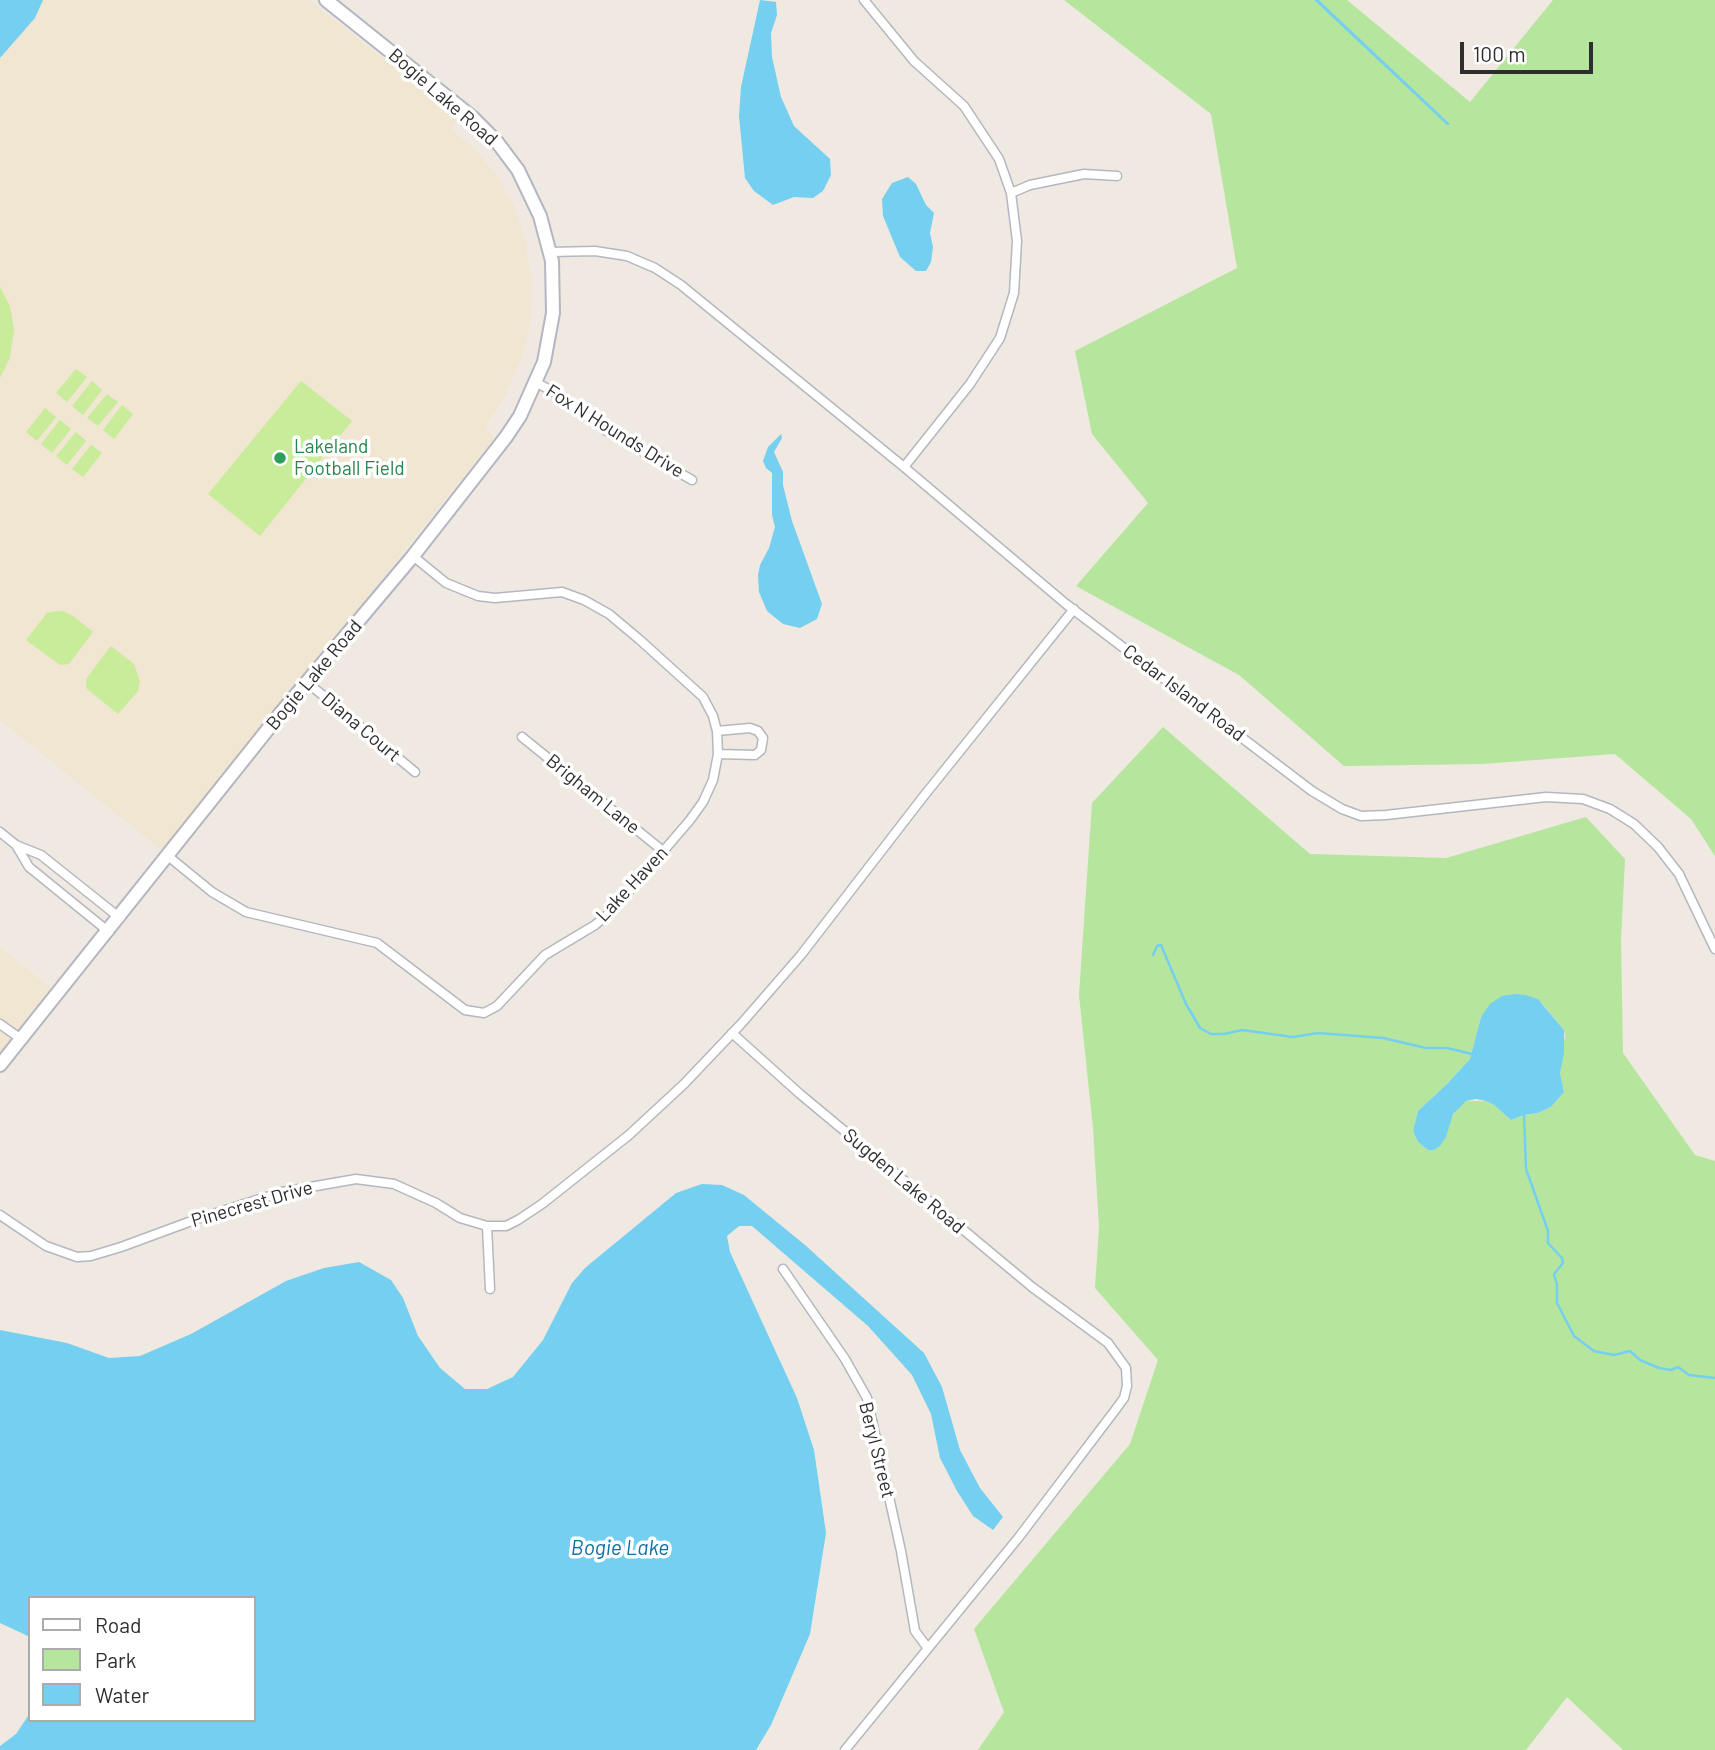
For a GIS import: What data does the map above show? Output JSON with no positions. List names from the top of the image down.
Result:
{
  "streets": {
    "main road": ["Bogie Lake Road"],
    "street": [
      "Fox N Hounds Drive",
      "Cedar Island Road",
      "Diana Court",
      "Brigham Lane",
      "Lake Haven",
      "Sugden Lake Road",
      "Pinecrest Drive",
      "Beryl Street"
    ]
  },
  "crossings": [
    ["Bogie Lake Road", "Fox N Hounds Drive"],
    ["Bogie Lake Road", "Cedar Island Road"],
    ["Bogie Lake Road", "Diana Court"],
    ["Bogie Lake Road", "Lake Haven"],
    ["Brigham Lane", "Lake Haven"],
    ["Sugden Lake Road", "Beryl Street"]
  ],
  "water": ["Bogie Lake"],
  "places": ["Lakeland Football Field"],
  "legend": ["Road", "Park", "Water"],
  "scale_bar": "100 m"
}
